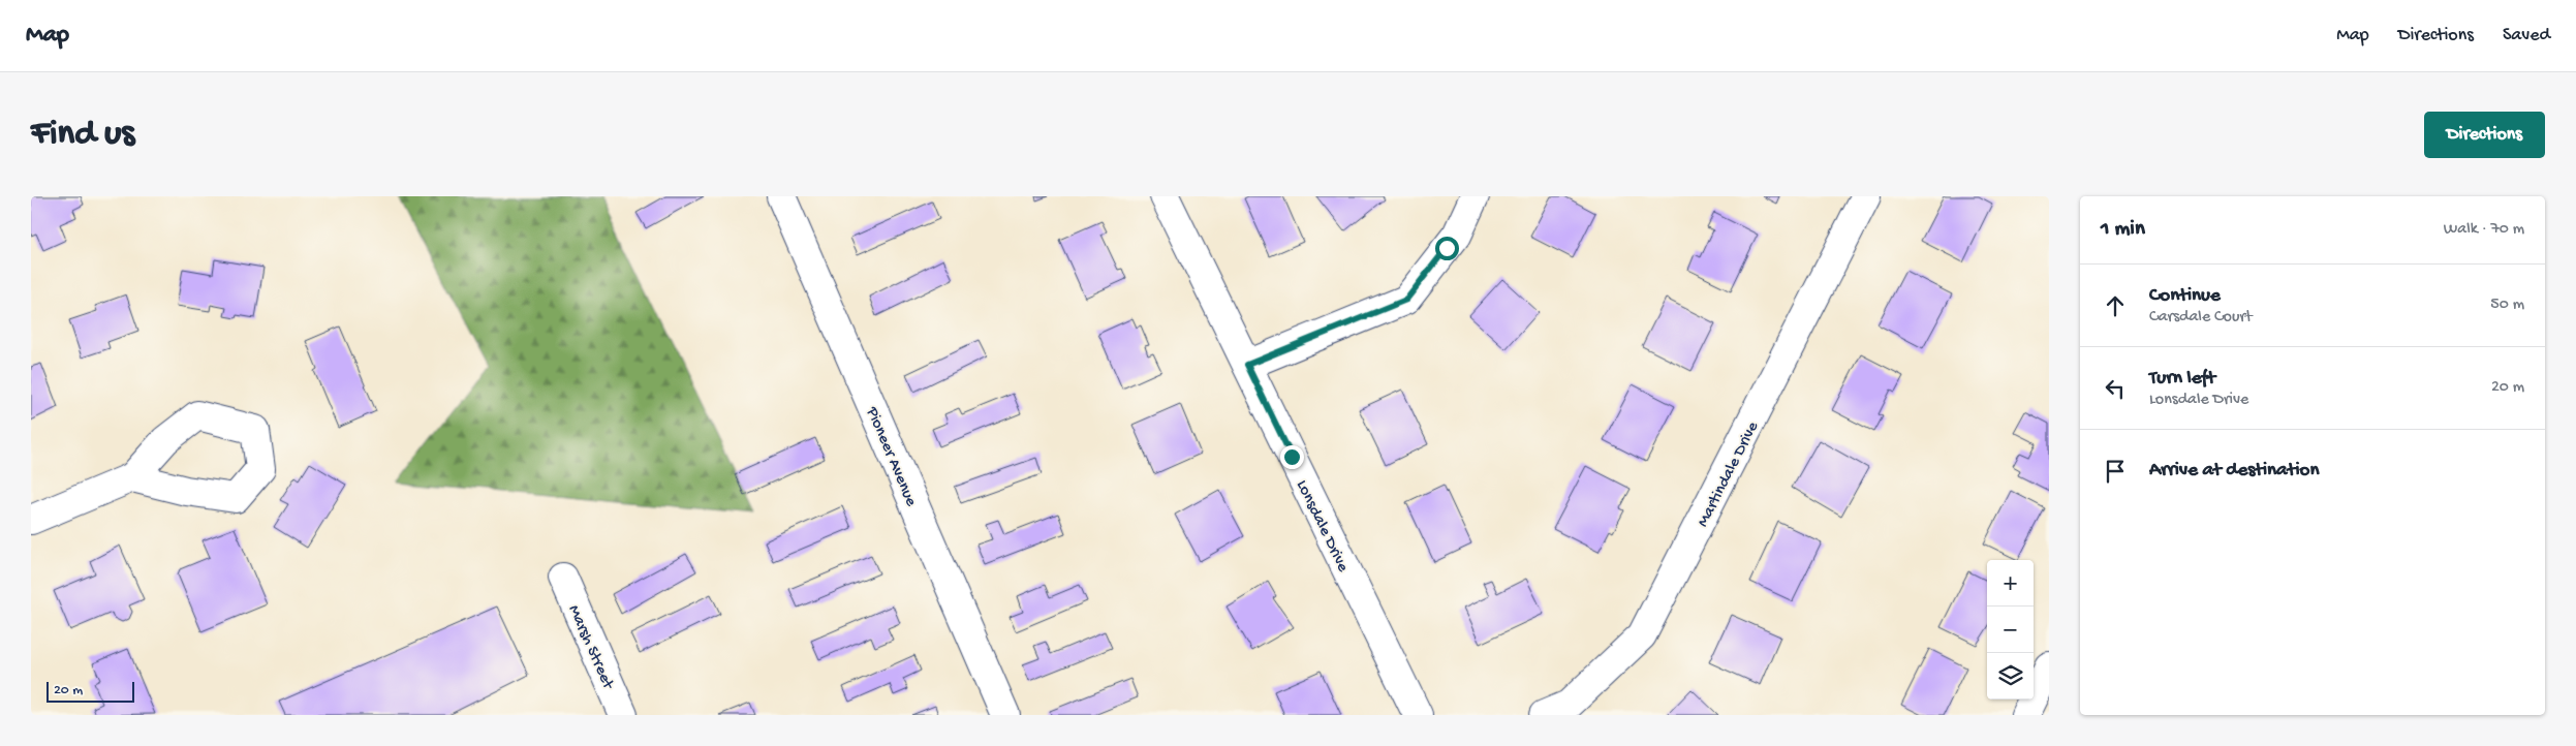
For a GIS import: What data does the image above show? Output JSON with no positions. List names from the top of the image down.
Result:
{
  "streets": {
    "street": [
      "Pioneer Avenue",
      "Martindale Drive",
      "Lonsdale Drive",
      "Marsh Street"
    ]
  },
  "scale_bar": "20 m",
  "page": {
    "header": "Map",
    "nav": ["Map", "Directions", "Saved"],
    "buttons": "Directions",
    "title": "Find us",
    "heading": ["1 min", "Walk · 70 m"],
    "list": [
      ["Continue", "Carsdale Court", "50 m"],
      ["Turn left", "Lonsdale Drive", "20 m"],
      "Arrive at destination"
    ],
    "map_buttons": ["+", "−"],
    "scale": "20 m"
  }
}
